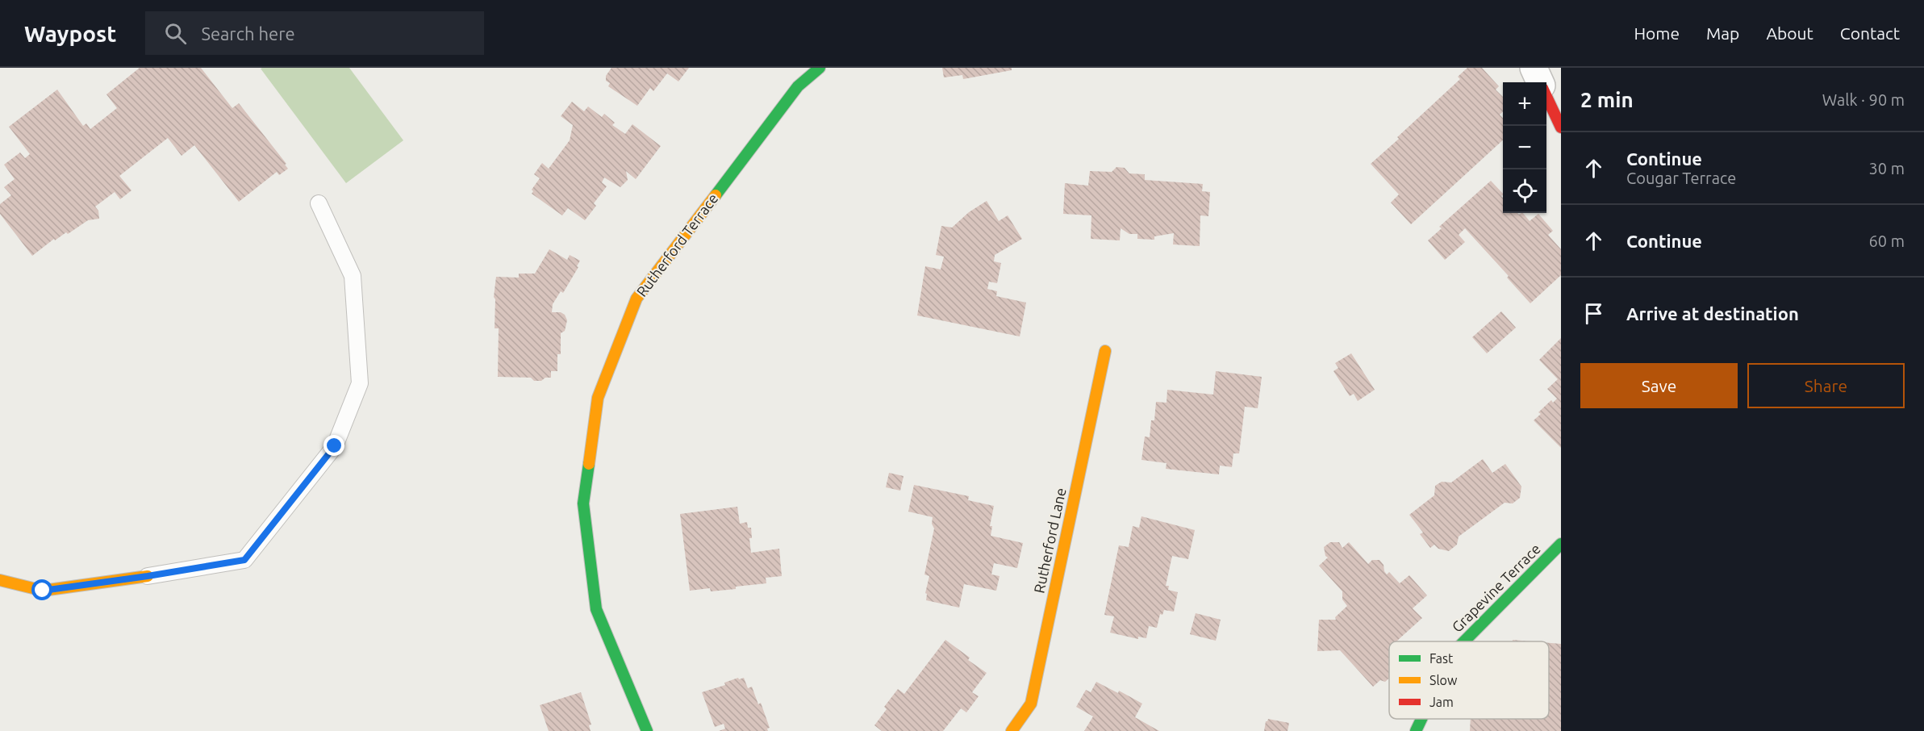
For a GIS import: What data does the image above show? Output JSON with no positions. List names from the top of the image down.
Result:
{
  "streets": {
    "street": ["Rutherford Terrace", "Rutherford Lane", "Grapevine Terrace"]
  },
  "legend": ["Fast", "Slow", "Jam"],
  "page": {
    "header": "Waypost",
    "search": "Search here",
    "nav": [
      "Home",
      "Map",
      "About",
      "Contact"
    ],
    "heading": ["2 min", "Walk · 90 m"],
    "map_buttons": ["+", "−"],
    "list": [
      ["Continue", "Cougar Terrace", "30 m"],
      ["Continue", "60 m"],
      "Arrive at destination"
    ],
    "buttons": ["Save", "Share"]
  }
}
